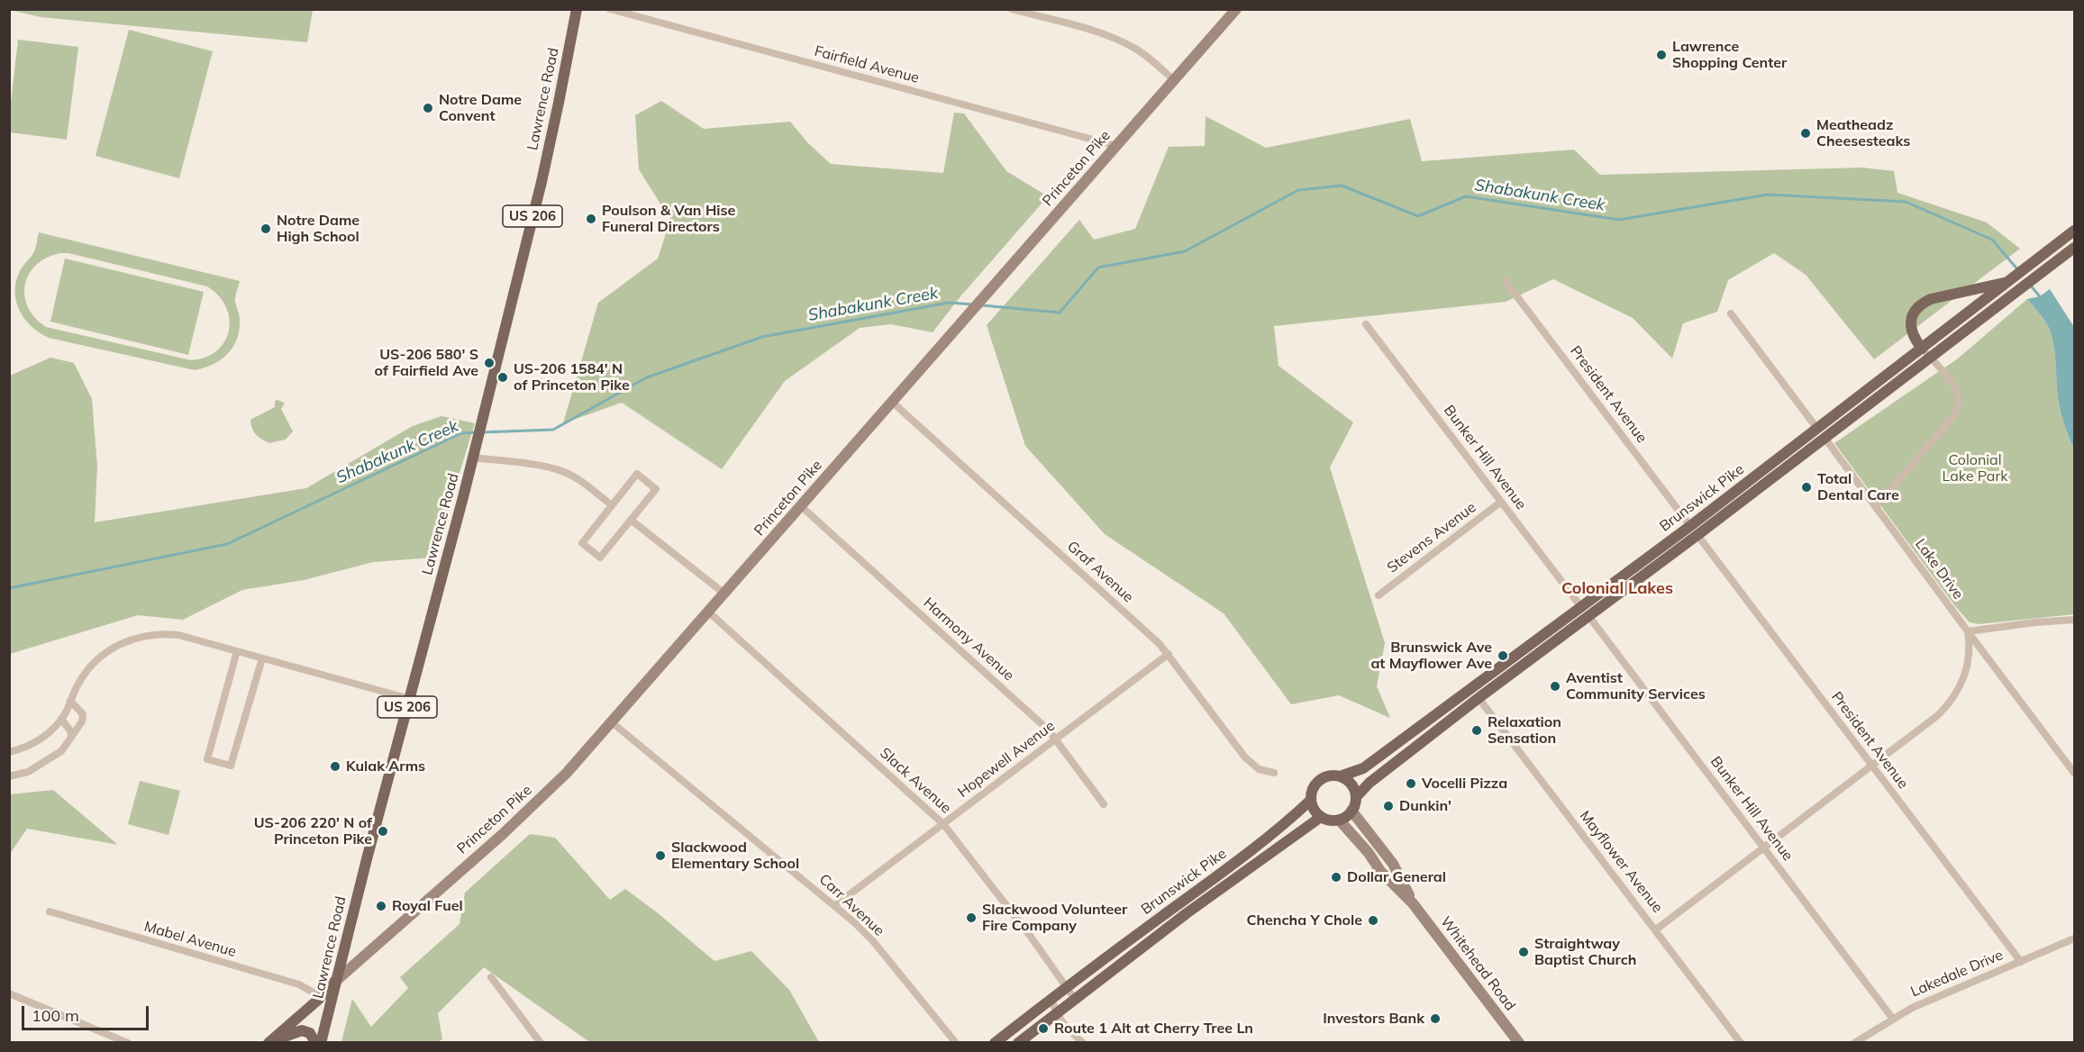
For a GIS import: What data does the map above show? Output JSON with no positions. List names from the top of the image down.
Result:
{
  "streets": {
    "main road": [
      "Lawrence Road",
      "Princeton Pike",
      "US 206",
      "Brunswick Pike",
      "Whitehead Road"
    ],
    "street": [
      "Fairfield Avenue",
      "President Avenue",
      "Bunker Hill Avenue",
      "Stevens Avenue",
      "Lake Drive",
      "Graf Avenue",
      "Harmony Avenue",
      "Hopewell Avenue",
      "Slack Avenue",
      "Mayflower Avenue",
      "Carr Avenue",
      "Mabel Avenue",
      "Lakedale Drive"
    ]
  },
  "crossings": [
    ["Fairfield Avenue", "Princeton Pike"],
    ["Lawrence Road", "Princeton Pike"],
    ["Lawrence Road", "US 206"],
    ["Princeton Pike", "US 206"],
    ["Princeton Pike", "Graf Avenue"],
    ["Princeton Pike", "Harmony Avenue"],
    ["Princeton Pike", "Slack Avenue"],
    ["Princeton Pike", "Carr Avenue"],
    ["US 206", "Mabel Avenue"],
    ["President Avenue", "Brunswick Pike"],
    ["President Avenue", "Lakedale Drive"],
    ["Bunker Hill Avenue", "Brunswick Pike"],
    ["Bunker Hill Avenue", "Stevens Avenue"],
    ["Bunker Hill Avenue", "Lakedale Drive"],
    ["Brunswick Pike", "Lake Drive"],
    ["Brunswick Pike", "Slack Avenue"],
    ["Brunswick Pike", "Mayflower Avenue"],
    ["Brunswick Pike", "Whitehead Road"],
    ["Graf Avenue", "Hopewell Avenue"],
    ["Harmony Avenue", "Hopewell Avenue"],
    ["Hopewell Avenue", "Slack Avenue"],
    ["Hopewell Avenue", "Carr Avenue"]
  ],
  "districts": ["Colonial Lakes"],
  "water": ["Shabakunk Creek"],
  "parks": ["Colonial Lake Park"],
  "places": [
    "Lawrence Shopping Center",
    "Notre Dame Convent",
    "Meatheadz Cheesesteaks",
    "Poulson & Van Hise Funeral Directors",
    "Notre Dame High School",
    "US-206 580' S of Fairfield Ave",
    "US-206 1584' N of Princeton Pike",
    "Total Dental Care",
    "Brunswick Ave at Mayflower Ave",
    "Aventist Community Services",
    "Relaxation Sensation",
    "Kulak Arms",
    "Vocelli Pizza",
    "Dunkin'",
    "US-206 220' N of Princeton Pike",
    "Slackwood Elementary School",
    "Dollar General",
    "Royal Fuel",
    "Slackwood Volunteer Fire Company",
    "Chencha Y Chole",
    "Straightway Baptist Church",
    "Investors Bank",
    "Route 1 Alt at Cherry Tree Ln"
  ],
  "scale_bar": "100 m"
}
